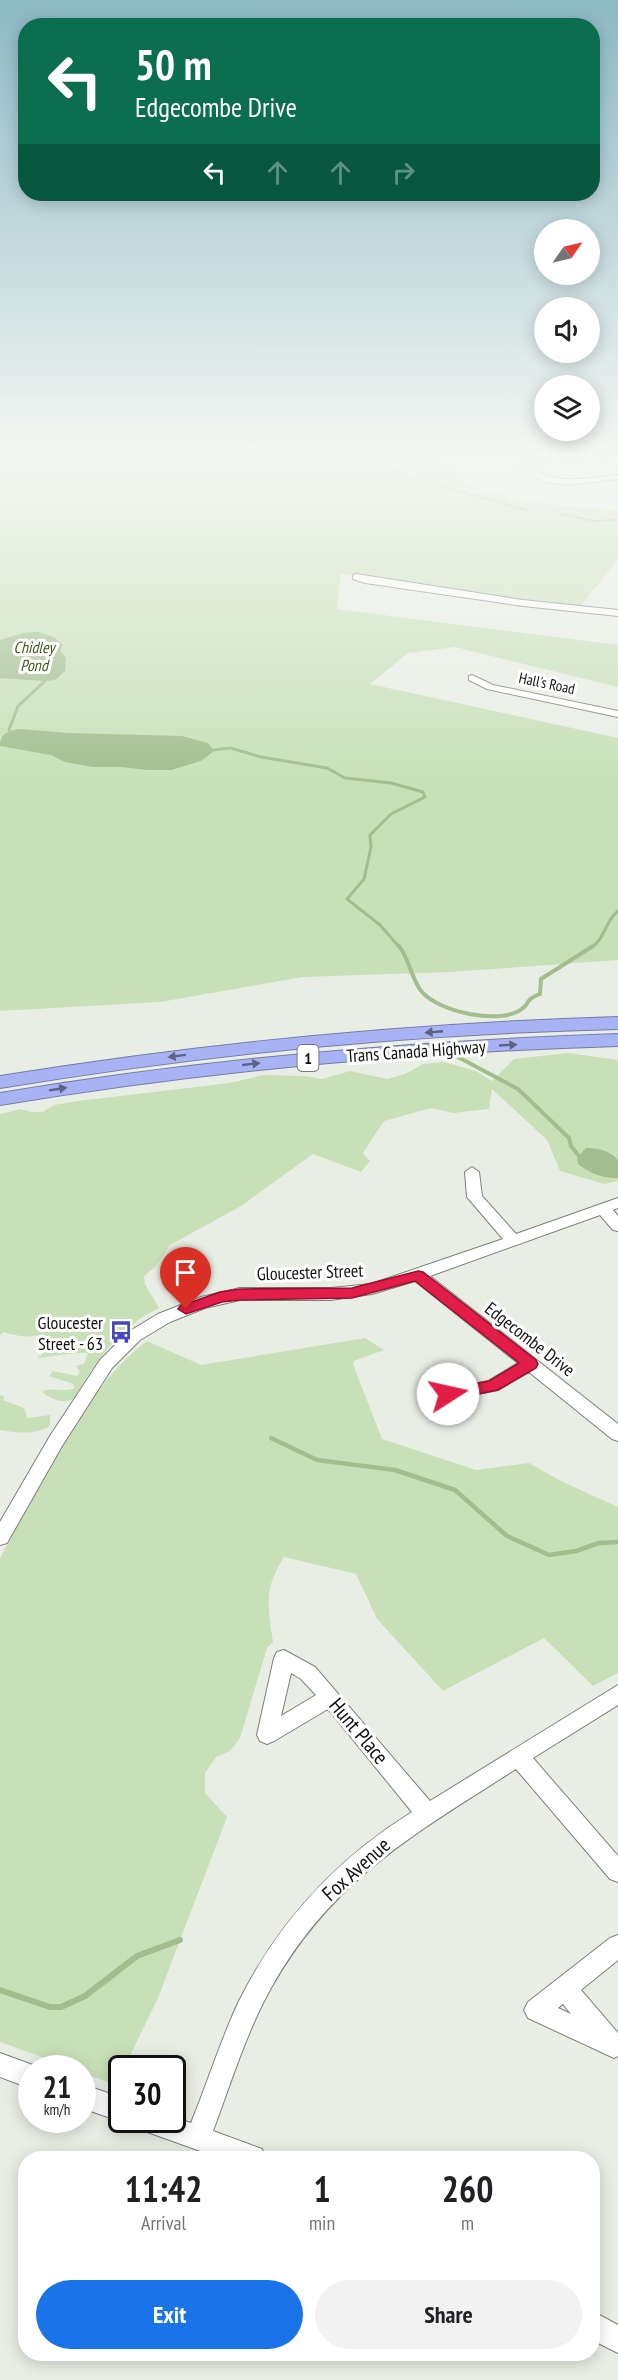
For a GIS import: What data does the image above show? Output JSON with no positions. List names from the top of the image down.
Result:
{
  "streets": {
    "highway": ["Trans Canada Highway", "1"],
    "street": [
      "Hall's Road",
      "Gloucester Street",
      "Edgecombe Drive",
      "Hunt Place",
      "Fox Avenue"
    ]
  },
  "crossings": [
    ["Gloucester Street", "Edgecombe Drive"],
    ["Hunt Place", "Fox Avenue"]
  ],
  "water": ["Chidley Pond"],
  "places": {
    "bus stop": ["Gloucester Street - 63"]
  },
  "north": "top right",
  "page": {
    "turn": ["50 m", "Edgecombe Drive"],
    "speed": "21 km/h",
    "limit": "30",
    "eta": [
      "11:42",
      "Arrival",
      "1",
      "min",
      "260",
      "m"
    ],
    "buttons": ["Exit", "Share"]
  }
}
